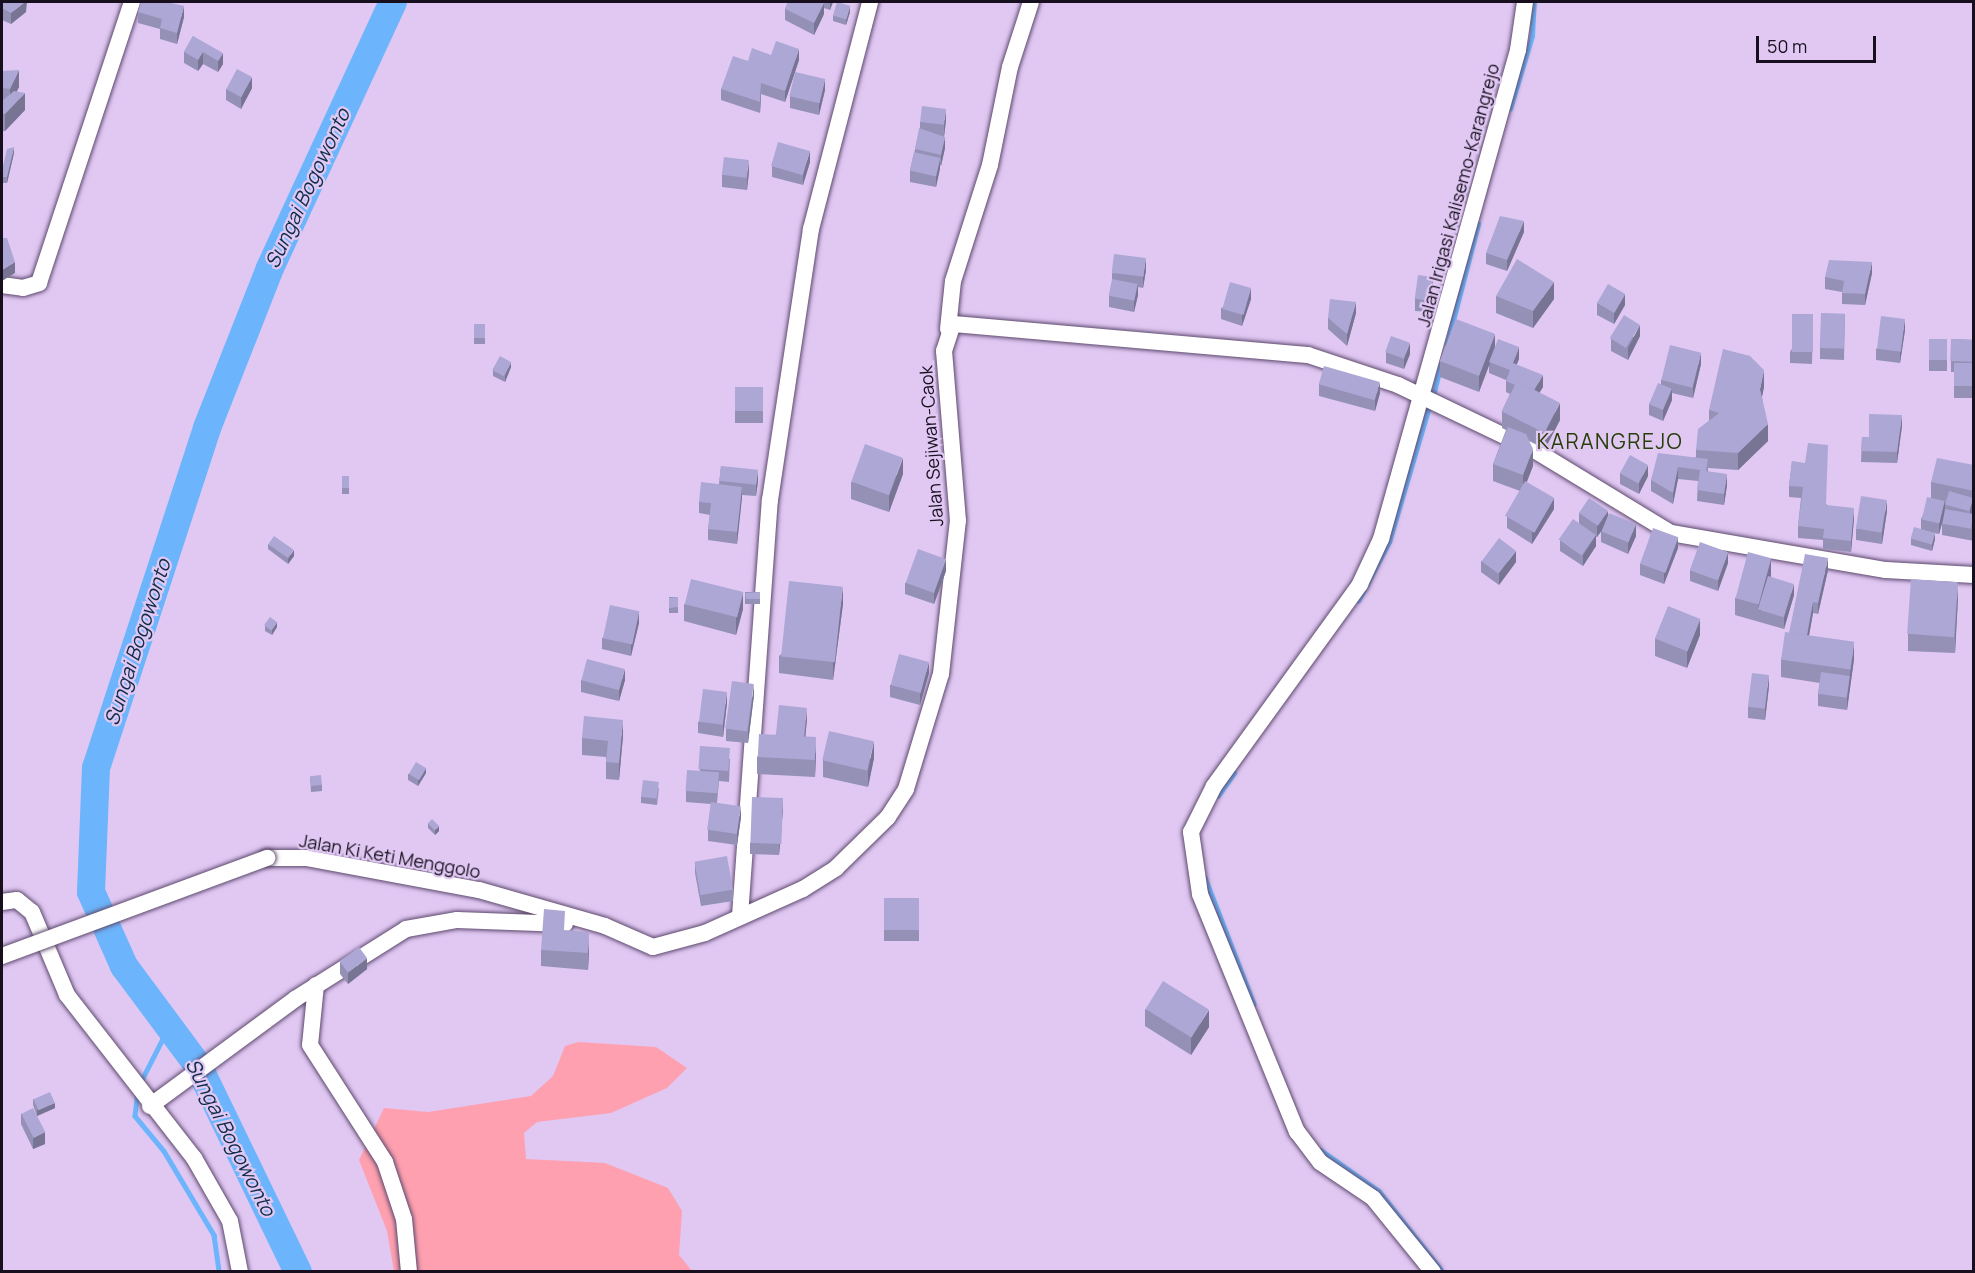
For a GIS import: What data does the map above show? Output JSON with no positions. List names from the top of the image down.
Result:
{
  "streets": {
    "street": ["Jalan Irigasi Kalisemo-Karangrejo", "Jalan Sejiwan-Caok", "Jalan Ki Keti Menggolo"]
  },
  "crossings": [
    ["Jalan Sejiwan-Caok", "Jalan Ki Keti Menggolo"]
  ],
  "districts": ["KARANGREJO"],
  "water": ["Sungai Bogowonto"],
  "scale_bar": "50 m"
}
